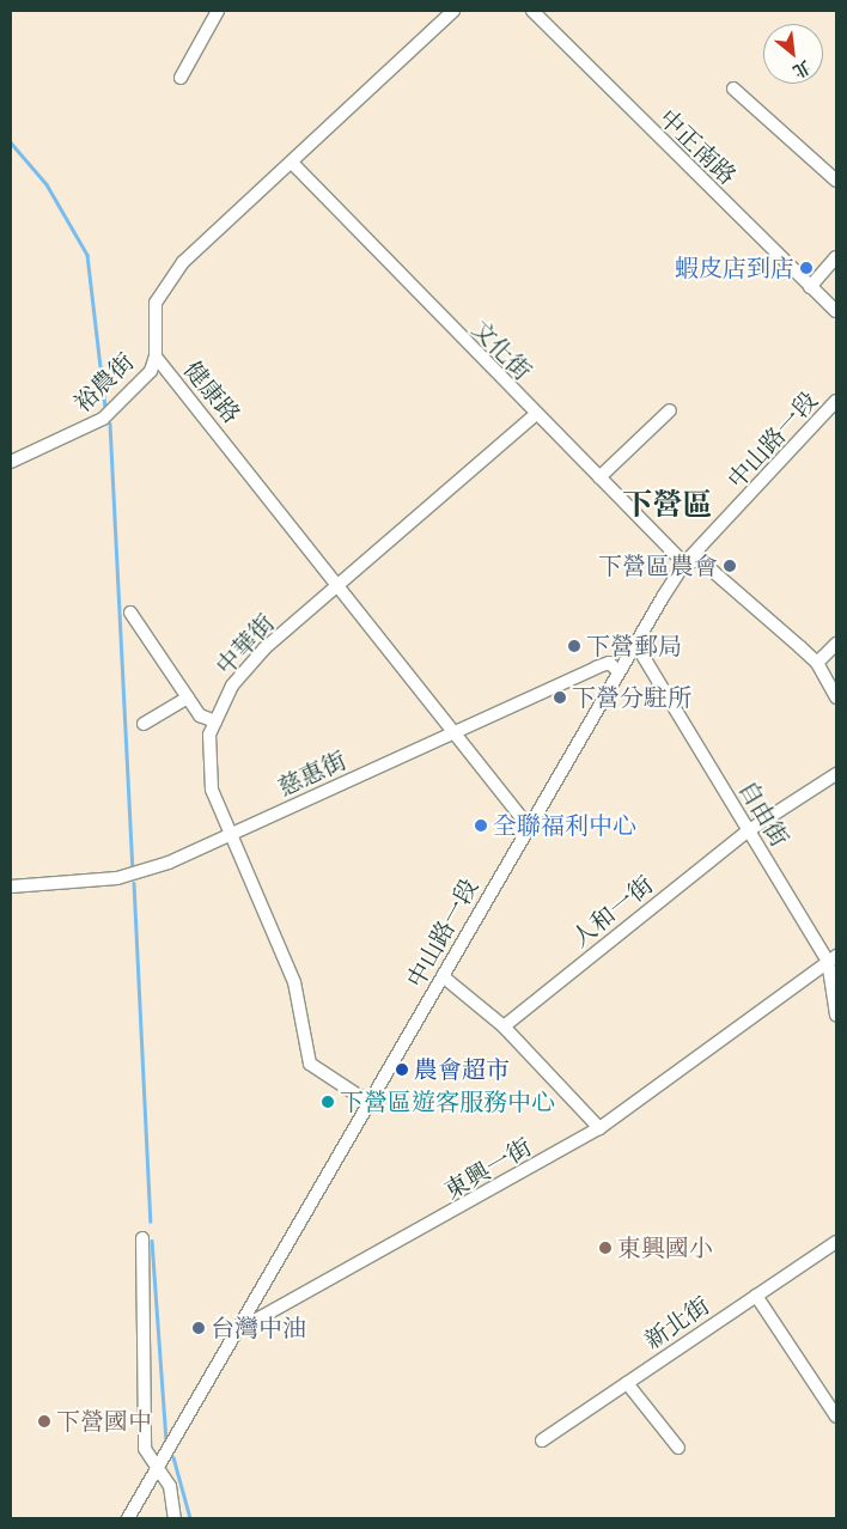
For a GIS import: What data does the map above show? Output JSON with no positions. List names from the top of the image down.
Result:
{
  "streets": {
    "street": [
      "中正南路",
      "文化街",
      "裕農街",
      "健康路",
      "中山路一段",
      "中華街",
      "慈惠街",
      "自由街",
      "人和一街",
      "東興一街",
      "新北街"
    ]
  },
  "crossings": [
    ["文化街", "健康路"],
    ["文化街", "中山路一段"],
    ["文化街", "中華街"],
    ["裕農街", "健康路"],
    ["健康路", "中山路一段"],
    ["健康路", "中華街"],
    ["健康路", "慈惠街"],
    ["中山路一段", "中華街"],
    ["中山路一段", "慈惠街"],
    ["中山路一段", "自由街"],
    ["中山路一段", "東興一街"],
    ["中華街", "慈惠街"],
    ["自由街", "人和一街"],
    ["自由街", "東興一街"]
  ],
  "districts": ["下營區"],
  "places": [
    "蝦皮店到店",
    "下營區農會",
    "下營郵局",
    "下營分駐所",
    "全聯福利中心",
    "農會超市",
    "下營區遊客服務中心",
    "東興國小",
    "台灣中油",
    "下營國中"
  ],
  "north": "bottom right"
}
